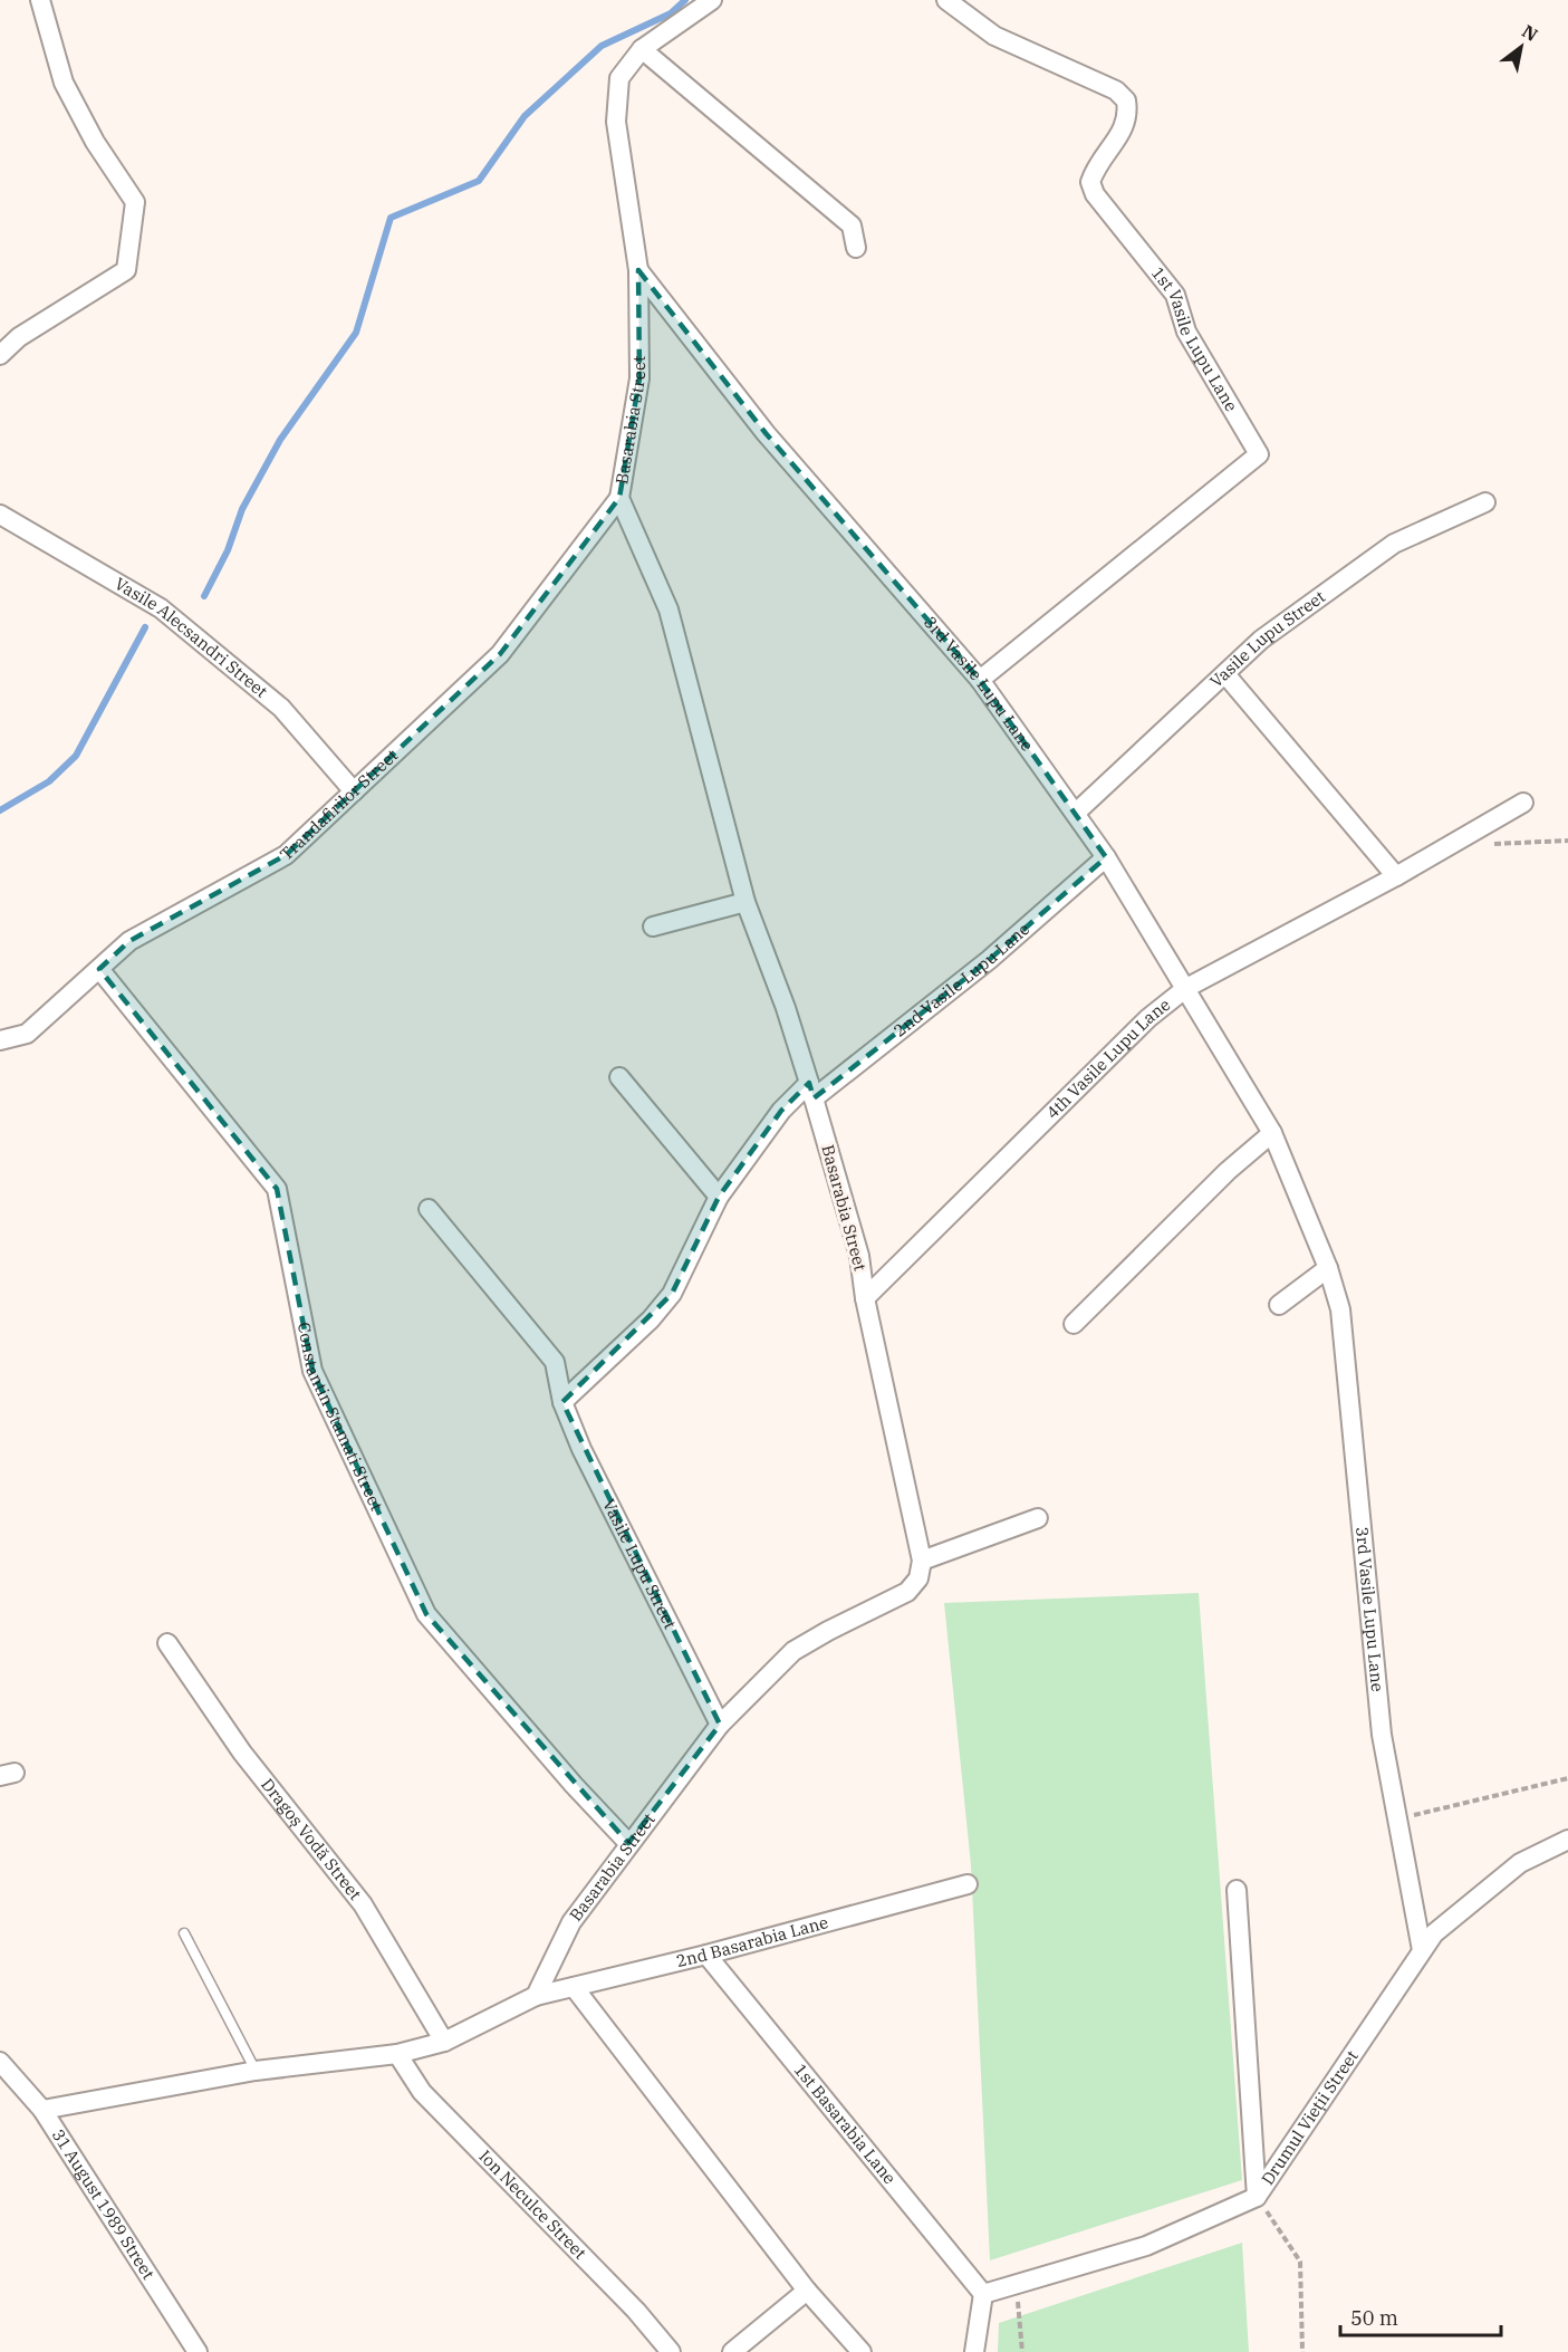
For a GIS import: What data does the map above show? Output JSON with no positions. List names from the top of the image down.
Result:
{
  "streets": {
    "street": [
      "1st Vasile Lupu Lane",
      "Basarabia Street",
      "Vasile Alecsandri Street",
      "Vasile Lupu Street",
      "3rd Vasile Lupu Lane",
      "Trandafirilor Street",
      "2nd Vasile Lupu Lane",
      "4th Vasile Lupu Lane",
      "Constantin Stamati Street",
      "Dragoș Vodă Street",
      "2nd Basarabia Lane",
      "Drumul Vieții Street",
      "1st Basarabia Lane",
      "31 August 1989 Street",
      "Ion Neculce Street"
    ]
  },
  "crossings": [
    ["1st Vasile Lupu Lane", "3rd Vasile Lupu Lane"],
    ["Basarabia Street", "Vasile Lupu Street"],
    ["Basarabia Street", "3rd Vasile Lupu Lane"],
    ["Basarabia Street", "Trandafirilor Street"],
    ["Basarabia Street", "2nd Vasile Lupu Lane"],
    ["Basarabia Street", "4th Vasile Lupu Lane"],
    ["Basarabia Street", "Constantin Stamati Street"],
    ["Basarabia Street", "2nd Basarabia Lane"],
    ["Vasile Alecsandri Street", "Trandafirilor Street"],
    ["Vasile Lupu Street", "3rd Vasile Lupu Lane"],
    ["3rd Vasile Lupu Lane", "2nd Vasile Lupu Lane"],
    ["3rd Vasile Lupu Lane", "4th Vasile Lupu Lane"],
    ["3rd Vasile Lupu Lane", "Drumul Vieții Street"],
    ["Trandafirilor Street", "Constantin Stamati Street"],
    ["2nd Basarabia Lane", "1st Basarabia Lane"],
    ["Drumul Vieții Street", "1st Basarabia Lane"]
  ],
  "scale_bar": "50 m",
  "north": "top right"
}
